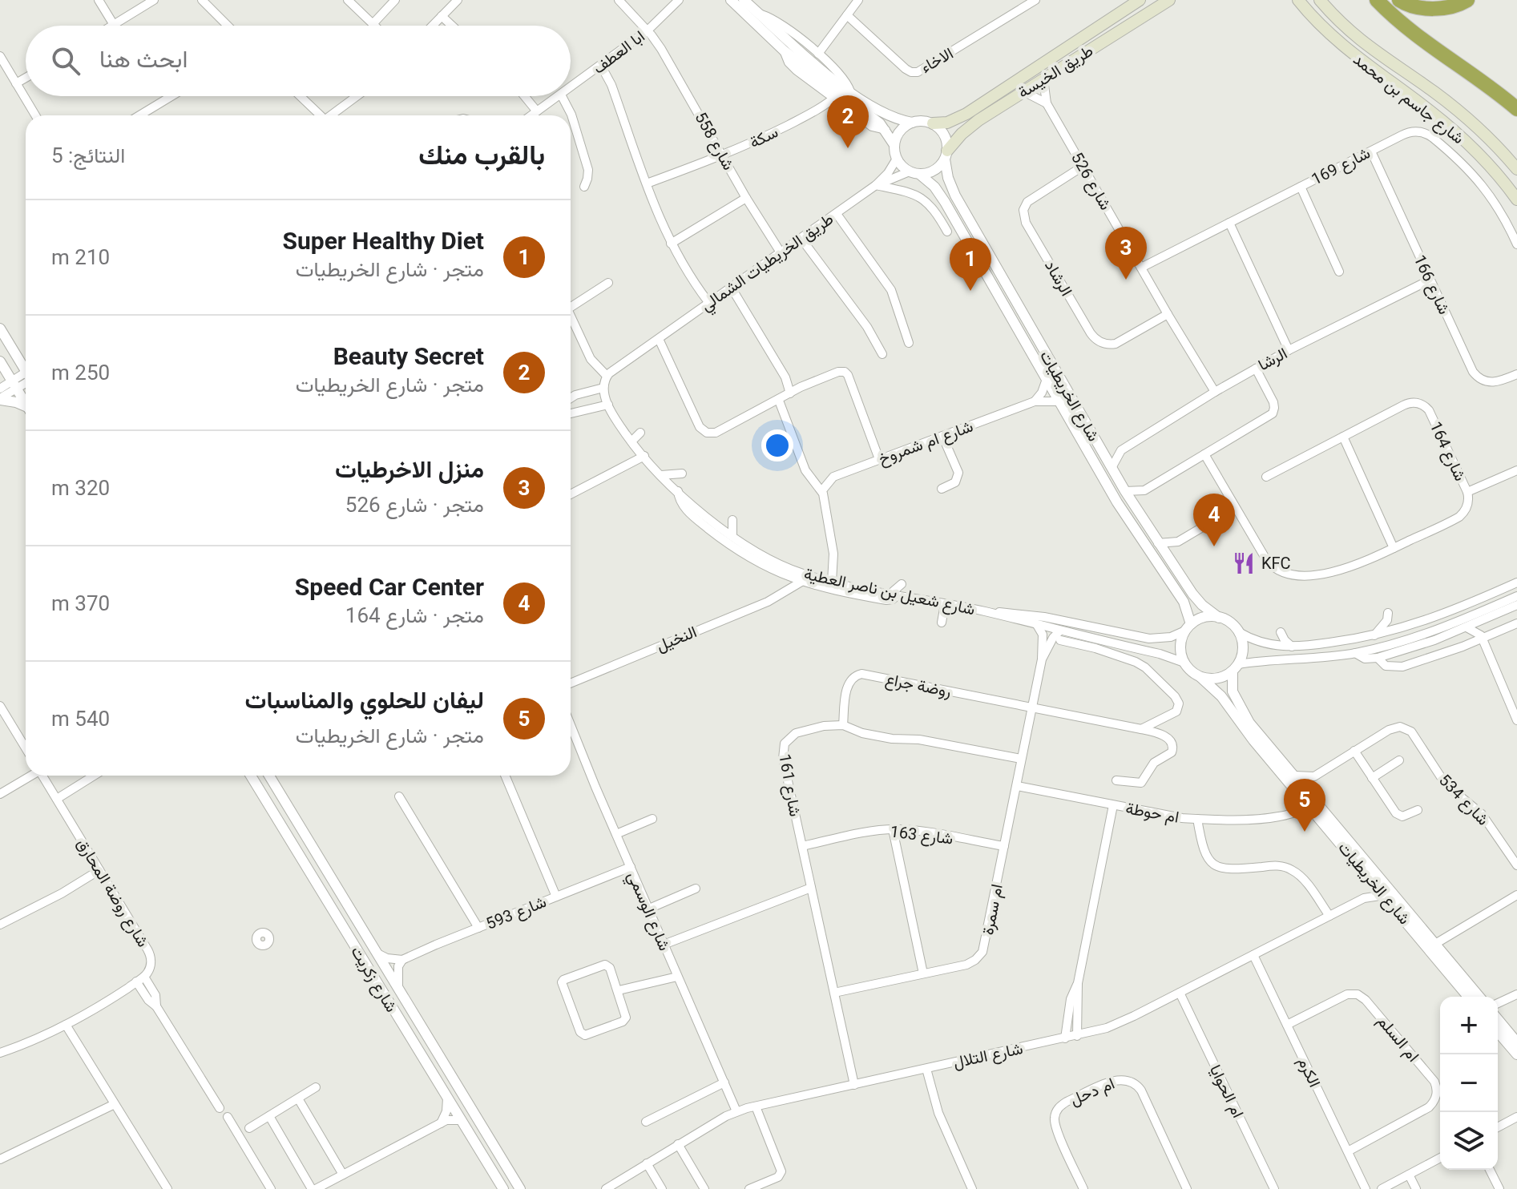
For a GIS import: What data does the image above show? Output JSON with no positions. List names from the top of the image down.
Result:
{
  "streets": {
    "main road": ["طريق الخيسة", "شارع جاسم بن محمد"],
    "street": [
      "ابا العطف",
      "الاخاء",
      "سكة",
      "شارع 558",
      "شارع 169",
      "شارع 526",
      "طريق الخريطيات الشمالي",
      "الرشاد",
      "شارع 166",
      "الرشا",
      "شارع الخريطيات",
      "شارع ام شمروخ",
      "شارع 164",
      "شارع شعيل بن ناصر العطية",
      "النخيل",
      "روضة جراع",
      "شارع 161",
      "شارع 534",
      "ام حوطة",
      "شارع 163",
      "شارع روضة المحارق",
      "ام سمرة",
      "شارع الوسمي",
      "شارع 593",
      "شارع زكريت",
      "ام السلم",
      "شارع التلال",
      "الكرم",
      "ام دحل",
      "ام الحوايا"
    ]
  },
  "crossings": [
    ["ابا العطف", "شارع 558"],
    ["طريق الخيسة", "شارع 526"],
    ["طريق الخيسة", "طريق الخريطيات الشمالي"],
    ["طريق الخيسة", "شارع الخريطيات"],
    ["سكة", "شارع 558"],
    ["شارع 558", "طريق الخريطيات الشمالي"],
    ["شارع 169", "شارع 526"],
    ["شارع 169", "شارع 166"],
    ["شارع 526", "الرشاد"],
    ["شارع 526", "الرشا"],
    ["طريق الخريطيات الشمالي", "شارع الخريطيات"],
    ["شارع 166", "الرشا"],
    ["الرشا", "شارع الخريطيات"],
    ["شارع الخريطيات", "شارع ام شمروخ"],
    ["شارع الخريطيات", "شارع شعيل بن ناصر العطية"],
    ["شارع الخريطيات", "ام حوطة"],
    ["شارع الخريطيات", "شارع التلال"],
    ["شارع شعيل بن ناصر العطية", "ام سمرة"],
    ["روضة جراع", "شارع 161"],
    ["روضة جراع", "ام سمرة"],
    ["شارع 161", "شارع 163"],
    ["شارع 161", "ام سمرة"],
    ["ام حوطة", "ام سمرة"],
    ["شارع 163", "ام سمرة"],
    ["شارع الوسمي", "شارع 593"],
    ["شارع الوسمي", "شارع التلال"],
    ["ام السلم", "الكرم"],
    ["شارع التلال", "الكرم"],
    ["شارع التلال", "ام الحوايا"]
  ],
  "places": {
    "restaurant": ["KFC"]
  },
  "page": {
    "search": "ابحث هنا",
    "pins": [
      "2",
      "3",
      "1",
      "4",
      "5"
    ],
    "heading": ["بالقرب منك", "النتائج: 5"],
    "list": [
      {
        "mark": "1",
        "name": "Super Healthy Diet",
        "note": "متجر · شارع الخريطيات",
        "value": "210 m"
      },
      {
        "mark": "2",
        "name": "Beauty Secret",
        "note": "متجر · شارع الخريطيات",
        "value": "250 m"
      },
      {
        "mark": "3",
        "name": "منزل الاخرطيات",
        "note": "متجر · شارع 526",
        "value": "320 m"
      },
      {
        "mark": "4",
        "name": "Speed Car Center",
        "note": "متجر · شارع 164",
        "value": "370 m"
      },
      {
        "mark": "5",
        "name": "ليفان للحلوي والمناسبات",
        "note": "متجر · شارع الخريطيات",
        "value": "540 m"
      }
    ],
    "map_buttons": ["+", "−"]
  }
}
